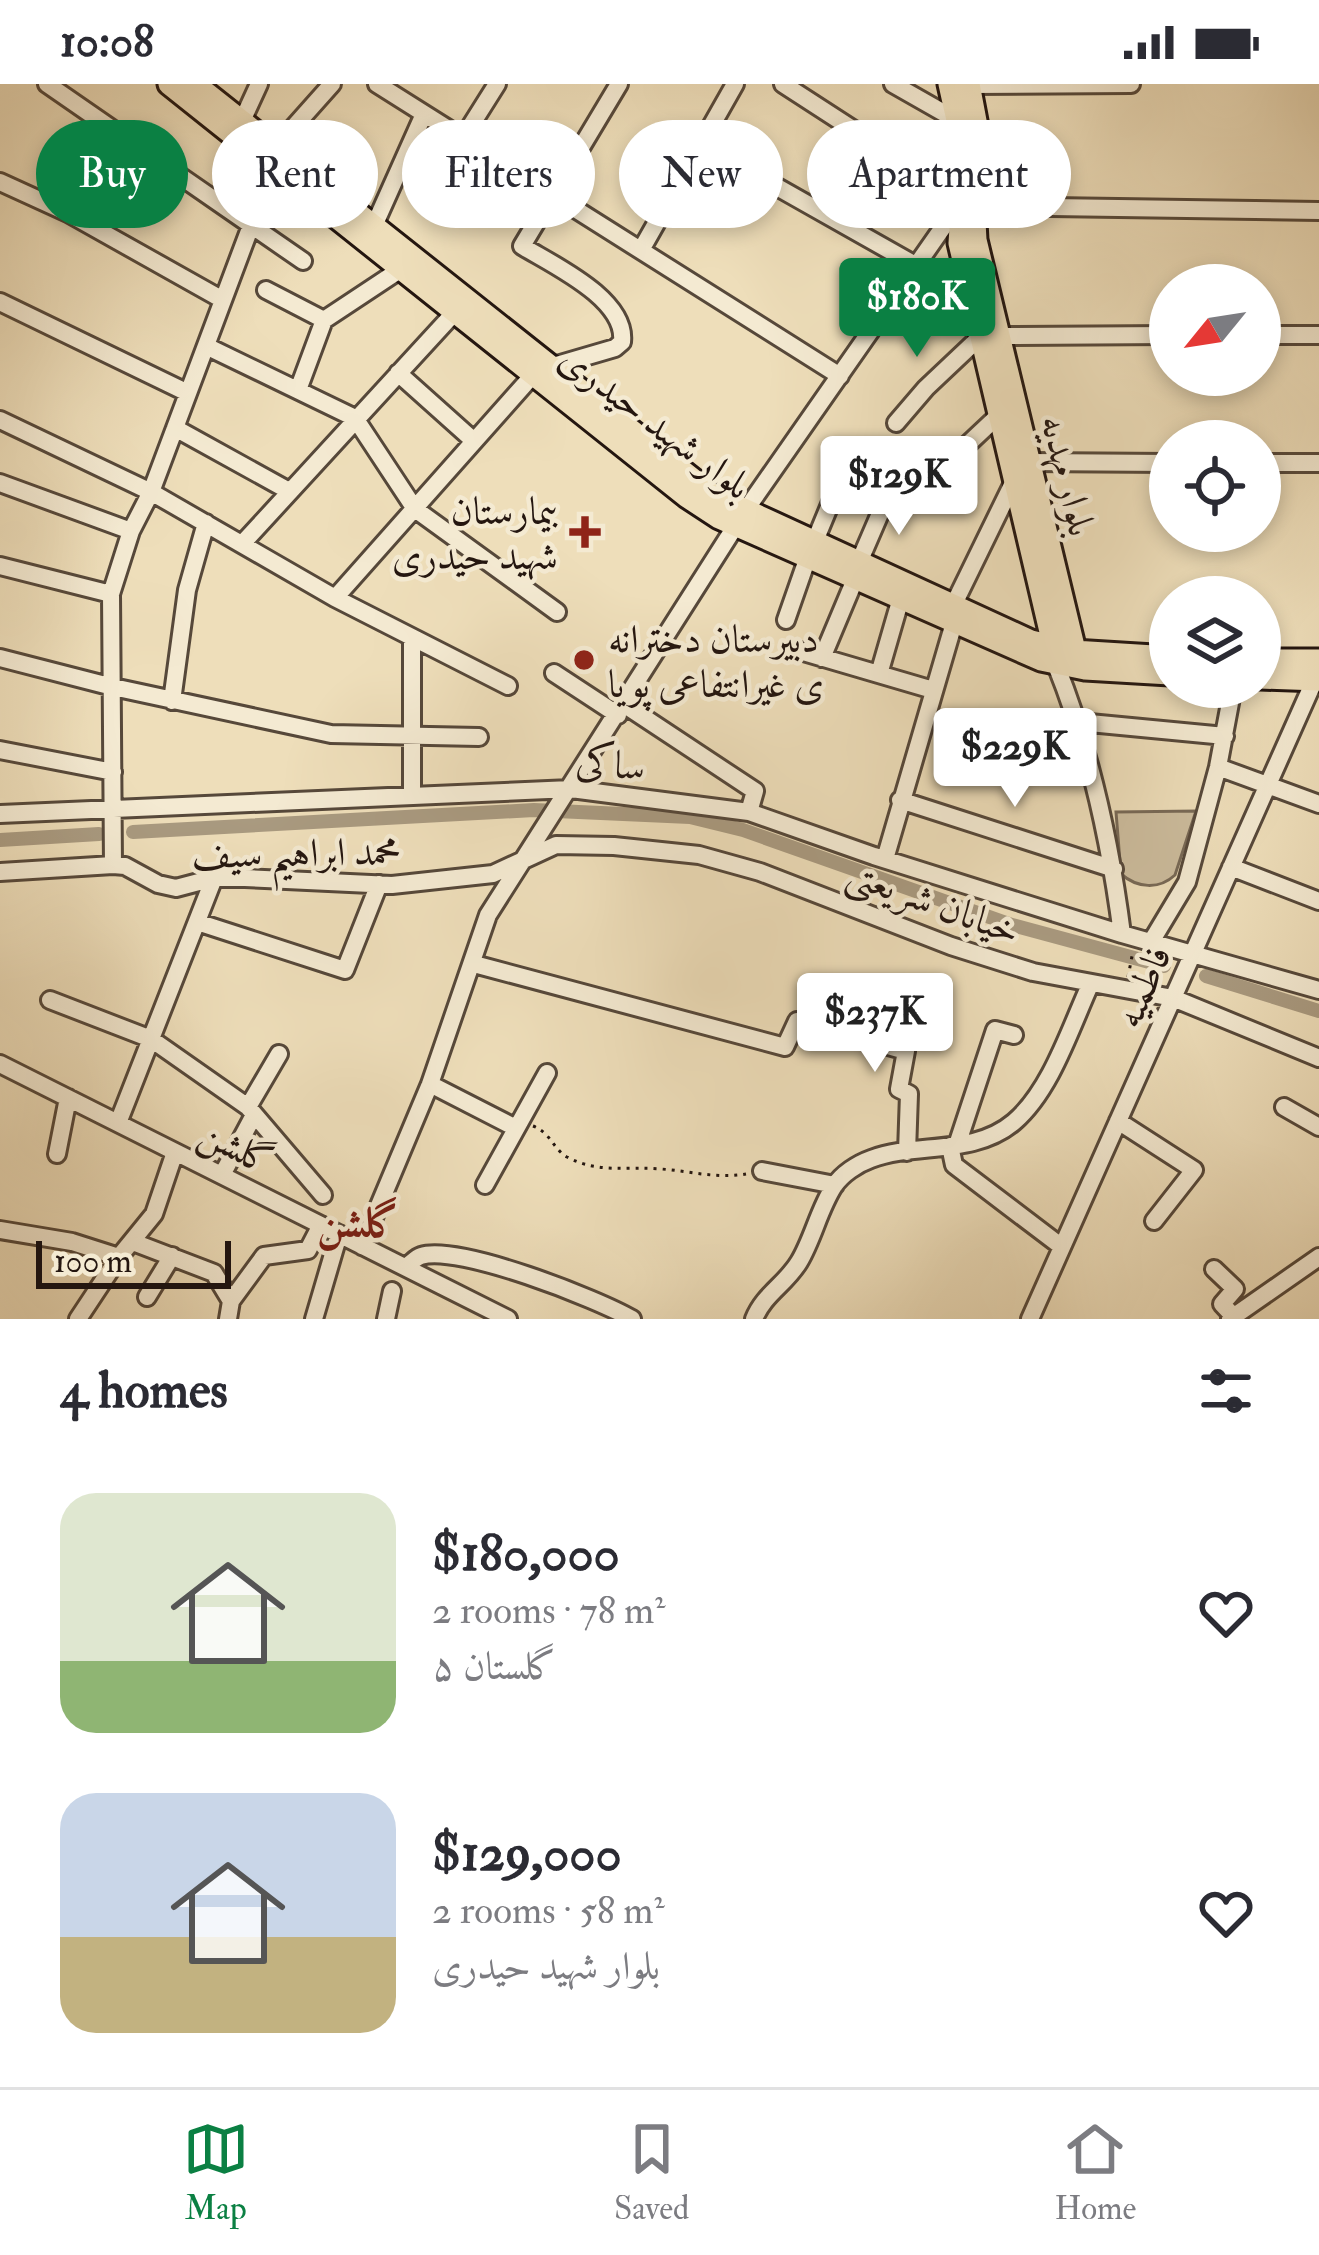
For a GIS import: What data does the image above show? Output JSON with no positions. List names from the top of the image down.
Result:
{
  "streets": {
    "main road": ["بلوار شهید حیدری", "بلوار مهدیه"],
    "street": [
      "ساکی",
      "محمد ابراهیم سیف",
      "خیابان شریعتی",
      "فاطمیه",
      "گلشن"
    ]
  },
  "crossings": [
    ["بلوار شهید حیدری", "بلوار مهدیه"],
    ["ساکی", "فاطمیه"],
    ["محمد ابراهیم سیف", "خیابان شریعتی"],
    ["خیابان شریعتی", "فاطمیه"]
  ],
  "districts": ["گلشن"],
  "places": {
    "health": ["بیمارستان شهید حیدری"],
    "other": ["دبیرستان دخترانه ی غیرانتفاعی پویا"]
  },
  "scale_bar": "100 m",
  "north": "bottom left",
  "page": {
    "status": "10:08",
    "chip": [
      "Buy",
      "Rent",
      "Filters",
      "New",
      "Apartment"
    ],
    "price": [
      "$180K",
      "$129K",
      "$229K",
      "$237K"
    ],
    "scale": "100 m",
    "heading": "4 homes",
    "list": [
      {
        "name": "$180,000",
        "note": "2 rooms · 78 m² · گلستان ۵"
      },
      {
        "name": "$129,000",
        "note": "2 rooms · 58 m² · بلوار شهید حیدری"
      }
    ],
    "tabs": ["Map", "Saved", "Home"]
  }
}
